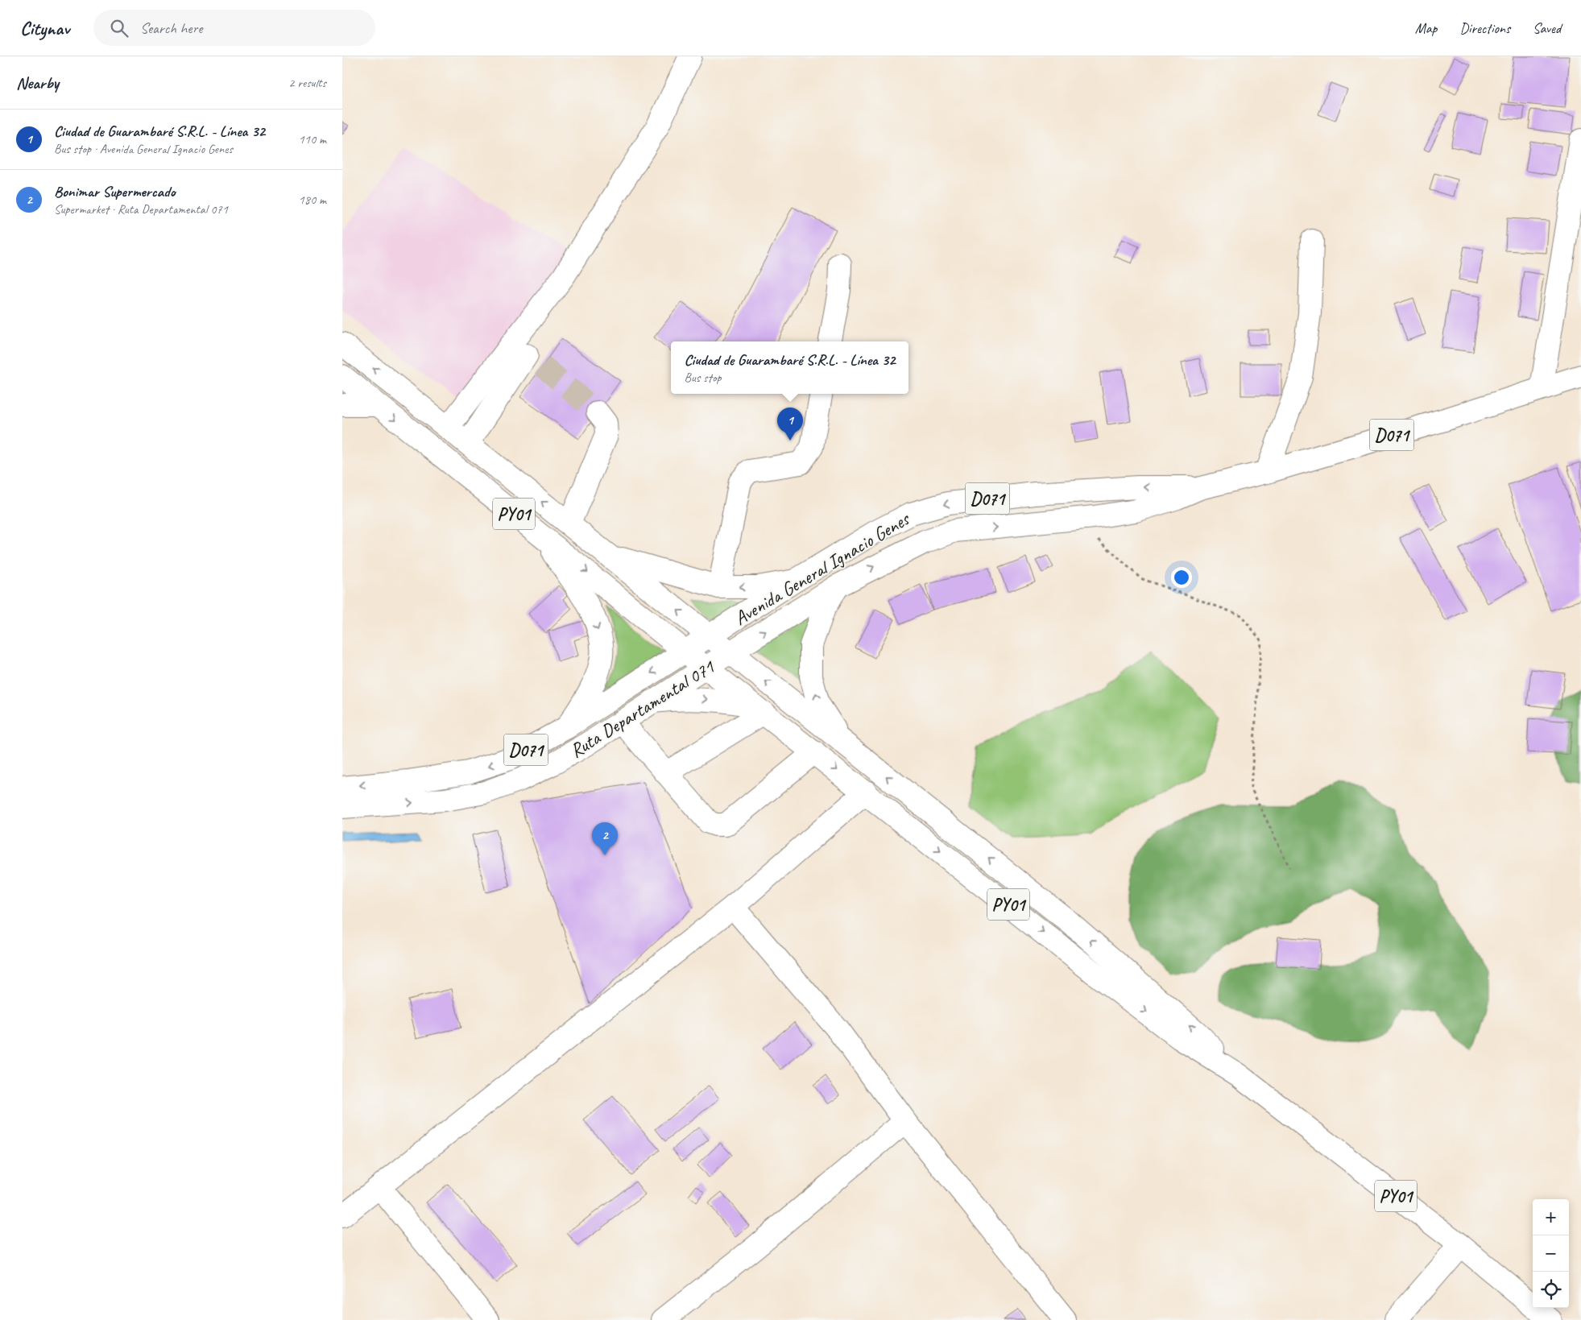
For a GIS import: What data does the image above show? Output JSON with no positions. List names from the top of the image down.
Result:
{
  "streets": {
    "main road": [
      "D071",
      "PY01",
      "Avenida General Ignacio Genes",
      "Ruta Departamental 071"
    ]
  },
  "crossings": [
    ["PY01", "Avenida General Ignacio Genes"],
    ["PY01", "Ruta Departamental 071"],
    ["Avenida General Ignacio Genes", "Ruta Departamental 071"]
  ],
  "page": {
    "header": "Citynav",
    "search": "Search here",
    "nav": ["Map", "Directions", "Saved"],
    "heading": ["Nearby", "2 results"],
    "list": [
      {
        "mark": "1",
        "name": "Ciudad de Guarambaré S.R.L. - Línea 32",
        "note": "Bus stop · Avenida General Ignacio Genes",
        "value": "110 m"
      },
      {
        "mark": "2",
        "name": "Bonimar Supermercado",
        "note": "Supermarket · Ruta Departamental 071",
        "value": "180 m"
      }
    ],
    "popup": ["Ciudad de Guarambaré S.R.L. - Línea 32", "Bus stop"],
    "pins": ["1", "2"],
    "map_buttons": ["+", "−"]
  }
}
